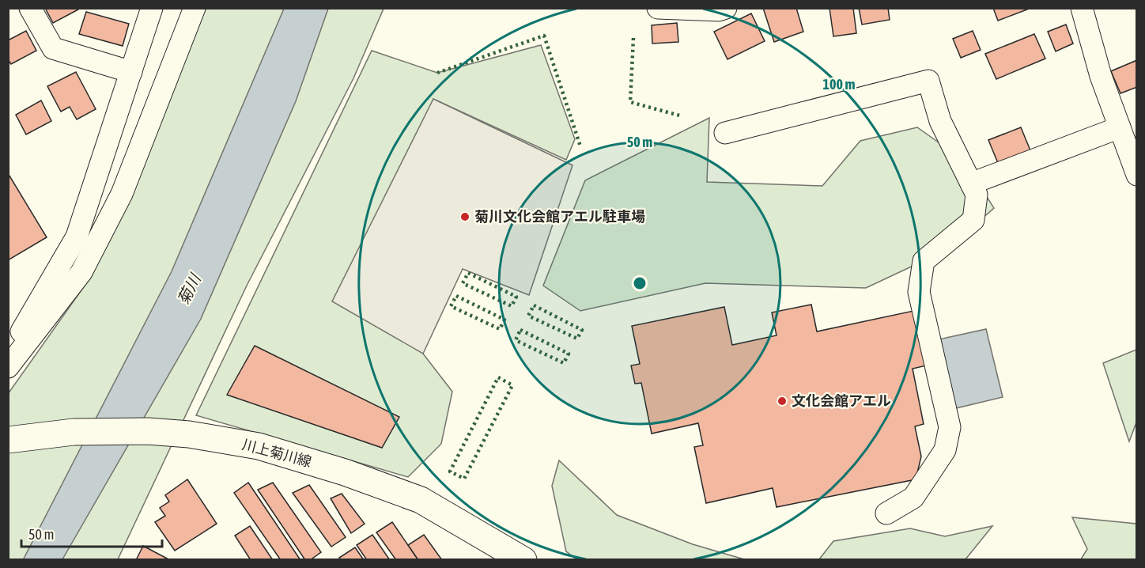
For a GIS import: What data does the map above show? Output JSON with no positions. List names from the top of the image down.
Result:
{
  "streets": {
    "main road": ["川上菊川線"]
  },
  "water": ["菊川"],
  "places": ["菊川文化会館アエル駐車場", "文化会館アエル"],
  "scale_bar": "50 m",
  "rings": ["100 m", "50 m"]
}
